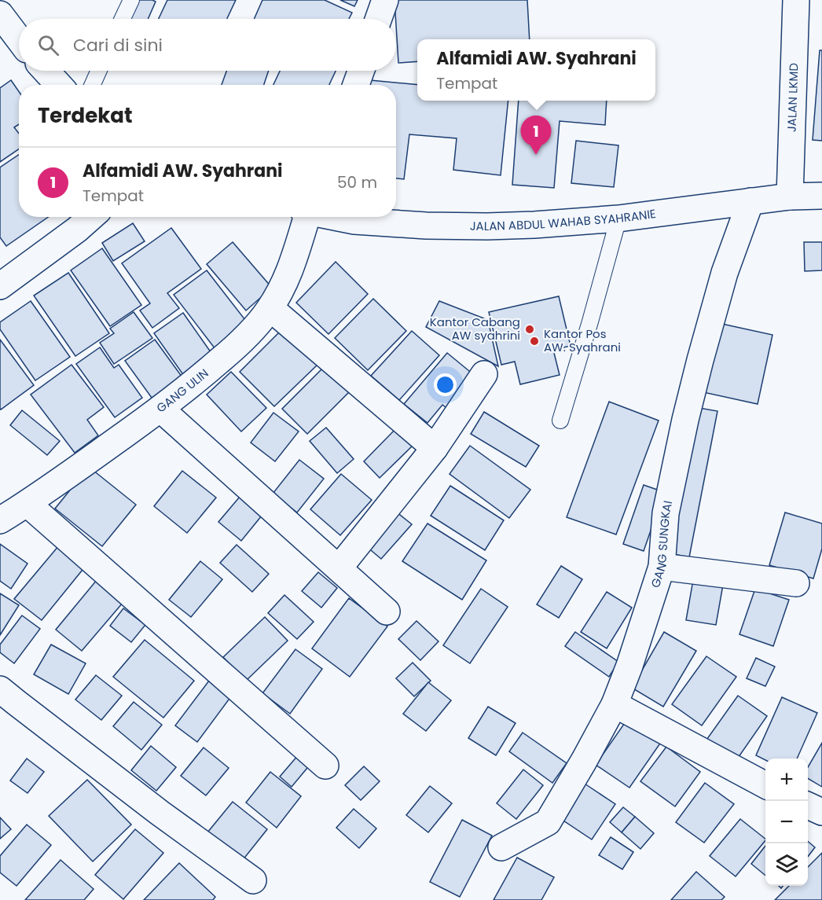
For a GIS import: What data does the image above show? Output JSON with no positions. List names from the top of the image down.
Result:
{
  "streets": {
    "street": [
      "JALAN LKMD",
      "JALAN ABDUL WAHAB SYAHRANIE",
      "GANG ULIN",
      "GANG SUNGKAI"
    ]
  },
  "crossings": [
    ["JALAN LKMD", "JALAN ABDUL WAHAB SYAHRANIE"],
    ["JALAN ABDUL WAHAB SYAHRANIE", "GANG SUNGKAI"]
  ],
  "places": ["Kantor Cabang AW syahrini", "Kantor Pos AW. Syahrani"],
  "page": {
    "search": "Cari di sini",
    "popup": ["Alfamidi AW. Syahrani", "Tempat"],
    "heading": "Terdekat",
    "pins": "1",
    "list": [
      {
        "mark": "1",
        "name": "Alfamidi AW. Syahrani",
        "note": "Tempat",
        "value": "50 m"
      }
    ],
    "map_buttons": ["+", "−"]
  }
}
